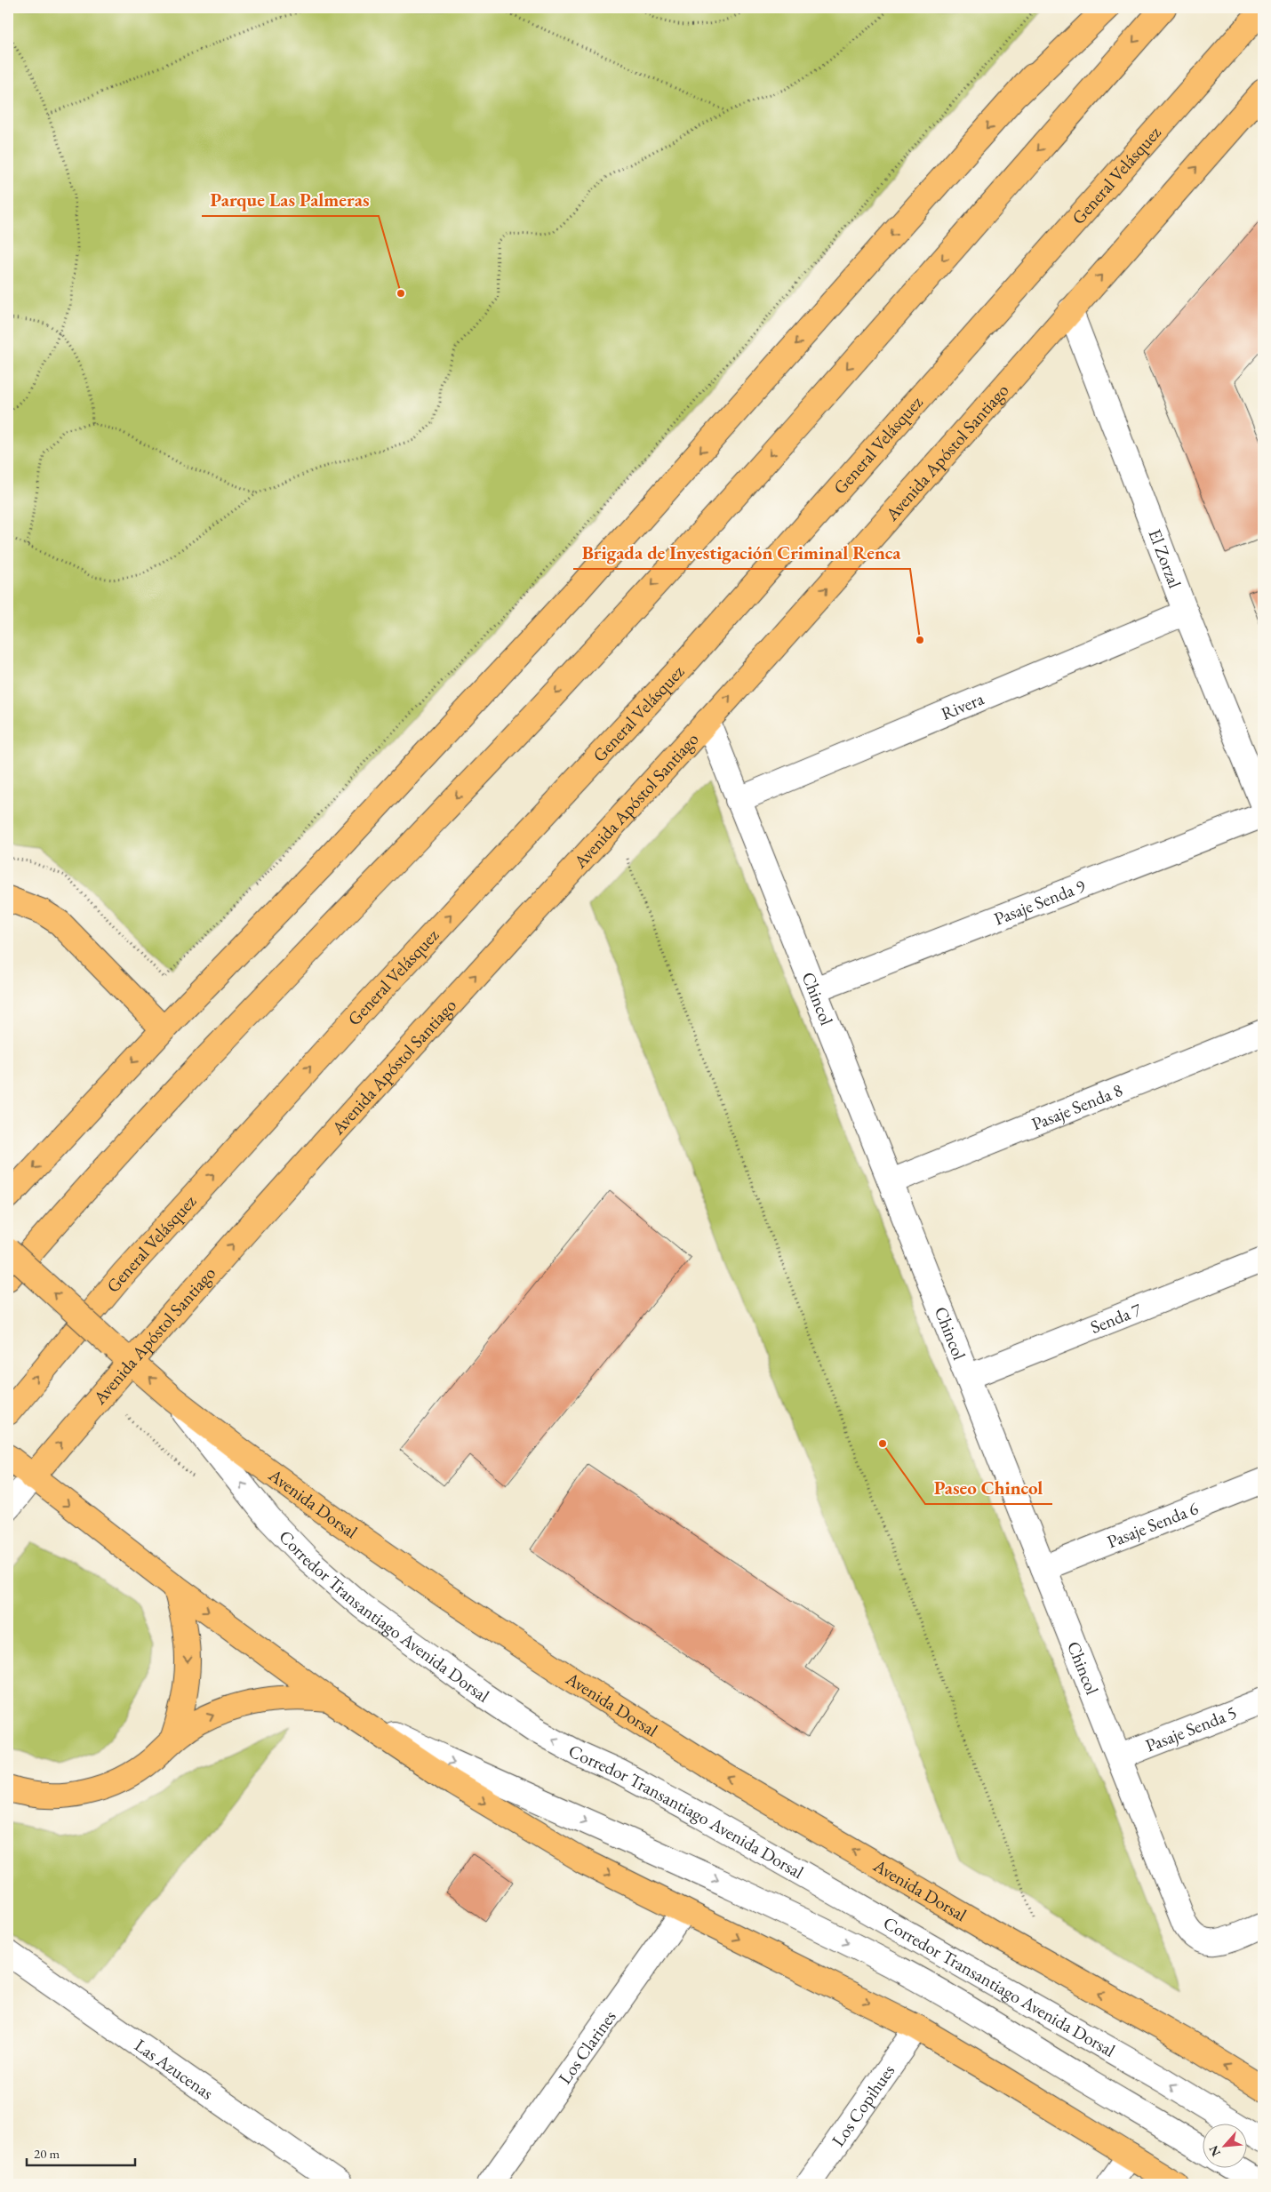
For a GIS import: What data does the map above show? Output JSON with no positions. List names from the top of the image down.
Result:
{
  "streets": {
    "main road": ["General Velásquez", "Avenida Apóstol Santiago", "Avenida Dorsal"],
    "street": [
      "El Zorzal",
      "Rivera",
      "Pasaje Senda 9",
      "Chincol",
      "Pasaje Senda 8",
      "Senda 7",
      "Pasaje Senda 6",
      "Corredor Transantiago Avenida Dorsal",
      "Pasaje Senda 5",
      "Los Clarines",
      "Las Azucenas",
      "Los Copihues"
    ]
  },
  "crossings": [
    ["Avenida Apóstol Santiago", "El Zorzal"],
    ["Avenida Apóstol Santiago", "Chincol"],
    ["Avenida Apóstol Santiago", "Avenida Dorsal"],
    ["El Zorzal", "Rivera"],
    ["Rivera", "Chincol"],
    ["Pasaje Senda 9", "Chincol"],
    ["Chincol", "Pasaje Senda 8"],
    ["Chincol", "Senda 7"],
    ["Chincol", "Pasaje Senda 6"],
    ["Chincol", "Pasaje Senda 5"],
    ["Avenida Dorsal", "Corredor Transantiago Avenida Dorsal"]
  ],
  "places": ["Parque Las Palmeras", "Brigada de Investigación Criminal Renca", "Paseo Chincol"],
  "scale_bar": "20 m",
  "north": "bottom left"
}
